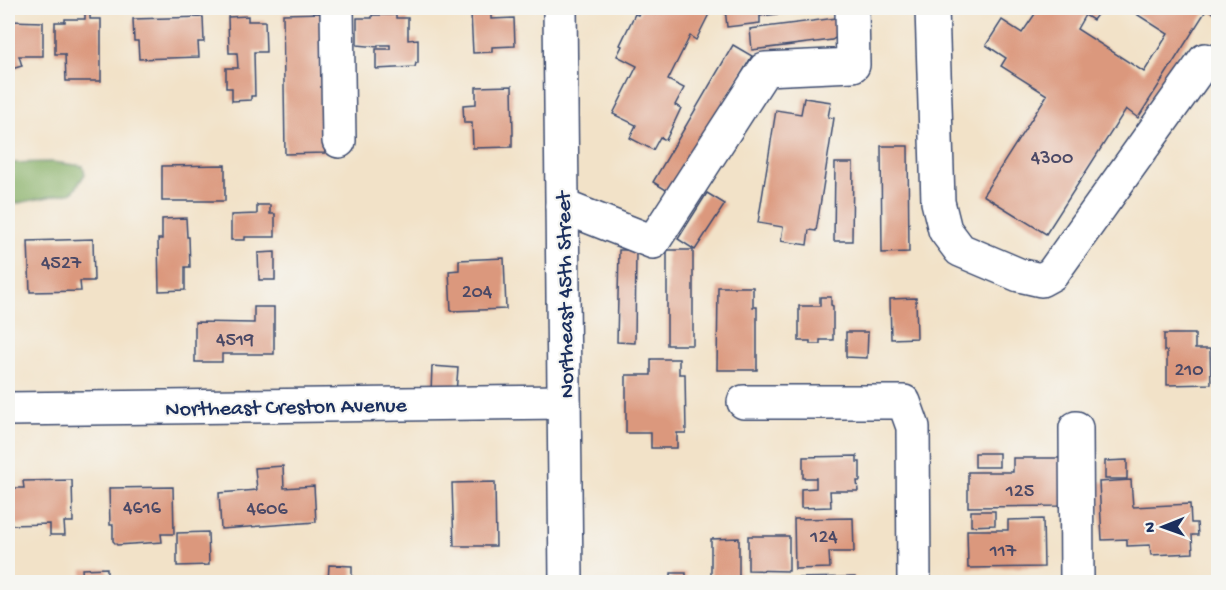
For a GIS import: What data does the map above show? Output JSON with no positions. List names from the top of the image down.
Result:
{
  "streets": {
    "street": ["Northeast 45th Street", "Northeast Creston Avenue"]
  },
  "crossings": [
    ["Northeast 45th Street", "Northeast Creston Avenue"]
  ],
  "house_numbers": [
    "4300",
    "4527",
    "204",
    "4519",
    "210",
    "125",
    "4616",
    "4606",
    "124",
    "117"
  ],
  "north": "left"
}
